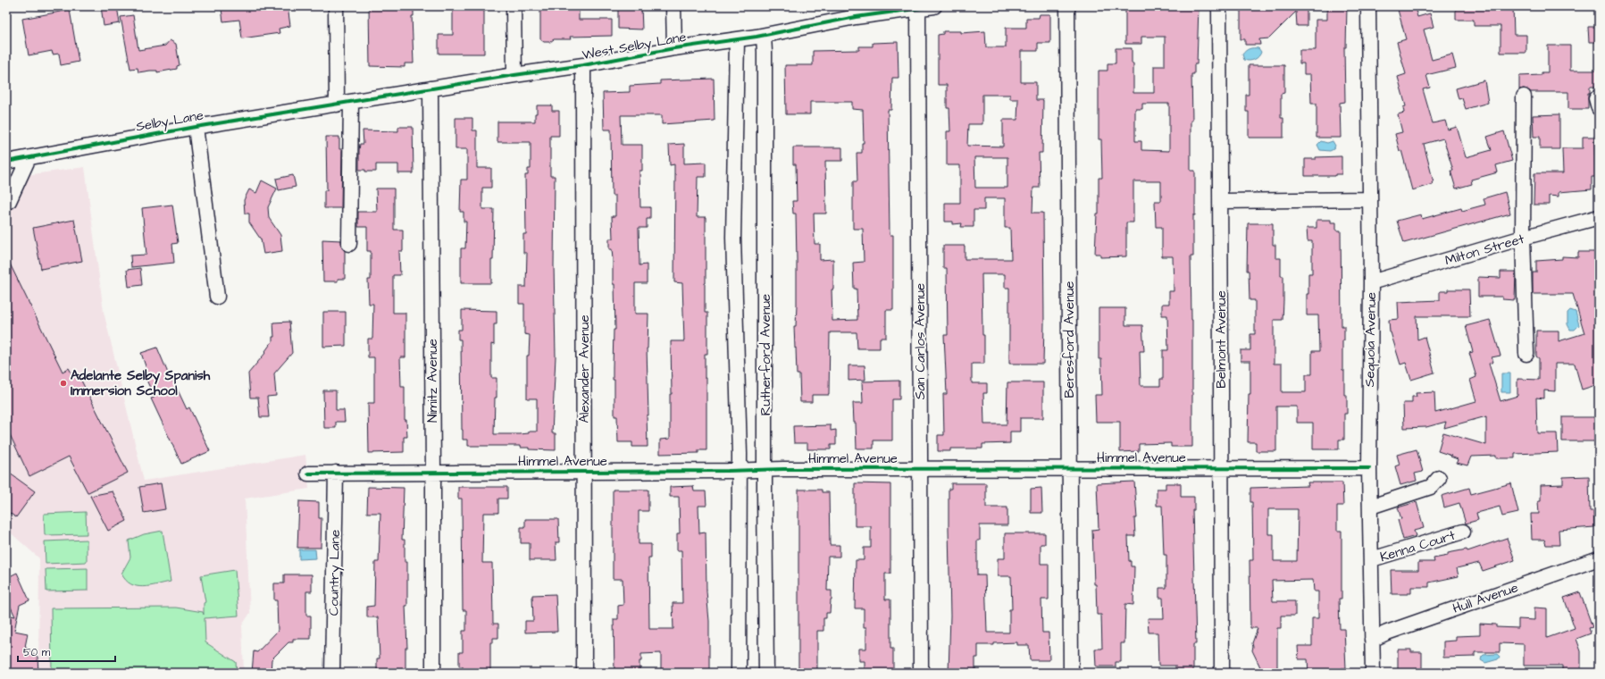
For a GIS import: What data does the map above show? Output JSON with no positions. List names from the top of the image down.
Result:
{
  "streets": {
    "street": [
      "West Selby Lane",
      "Selby Lane",
      "Milton Street",
      "Beresford Avenue",
      "Belmont Avenue",
      "Sequoia Avenue",
      "San Carlos Avenue",
      "Rutherford Avenue",
      "Alexander Avenue",
      "Nimitz Avenue",
      "Himmel Avenue",
      "Kenna Court",
      "Country Lane",
      "Hull Avenue"
    ]
  },
  "crossings": [
    ["West Selby Lane", "Selby Lane"],
    ["West Selby Lane", "San Carlos Avenue"],
    ["West Selby Lane", "Rutherford Avenue"],
    ["West Selby Lane", "Alexander Avenue"],
    ["West Selby Lane", "Nimitz Avenue"],
    ["Milton Street", "Sequoia Avenue"],
    ["Beresford Avenue", "Himmel Avenue"],
    ["Belmont Avenue", "Himmel Avenue"],
    ["Sequoia Avenue", "Himmel Avenue"],
    ["Sequoia Avenue", "Kenna Court"],
    ["Sequoia Avenue", "Hull Avenue"],
    ["San Carlos Avenue", "Himmel Avenue"],
    ["Rutherford Avenue", "Himmel Avenue"],
    ["Alexander Avenue", "Himmel Avenue"],
    ["Nimitz Avenue", "Himmel Avenue"],
    ["Himmel Avenue", "Country Lane"]
  ],
  "places": ["Adelante Selby Spanish Immersion School"],
  "scale_bar": "50 m"
}
